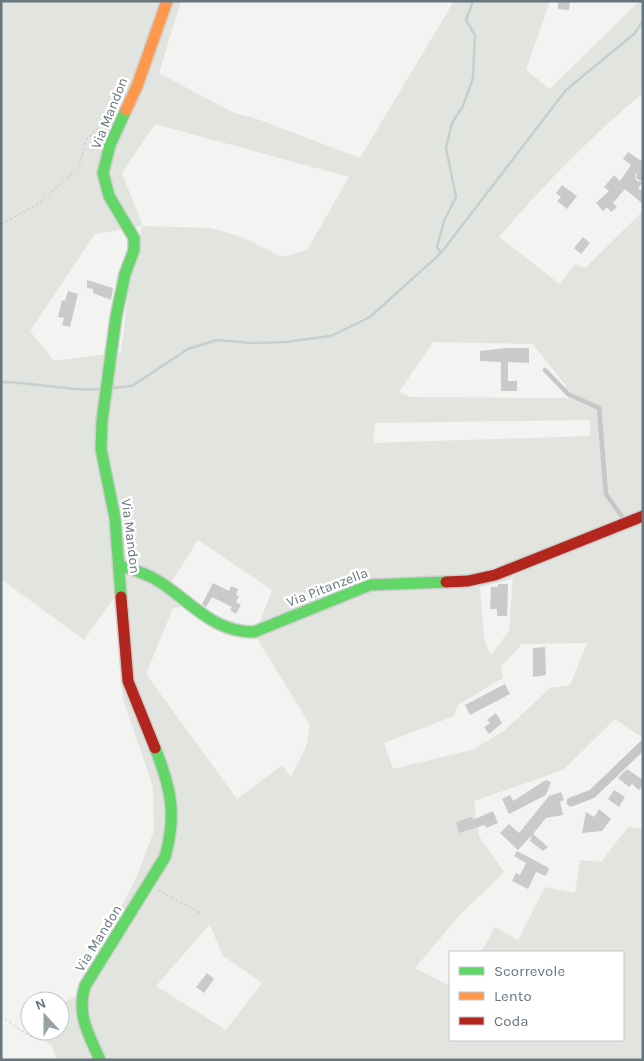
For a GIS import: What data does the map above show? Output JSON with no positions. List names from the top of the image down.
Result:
{
  "streets": {
    "street": ["Via Mandon", "Via Pitanzella"]
  },
  "crossings": [
    ["Via Mandon", "Via Pitanzella"]
  ],
  "legend": ["Scorrevole", "Lento", "Coda"],
  "north": "top"
}
